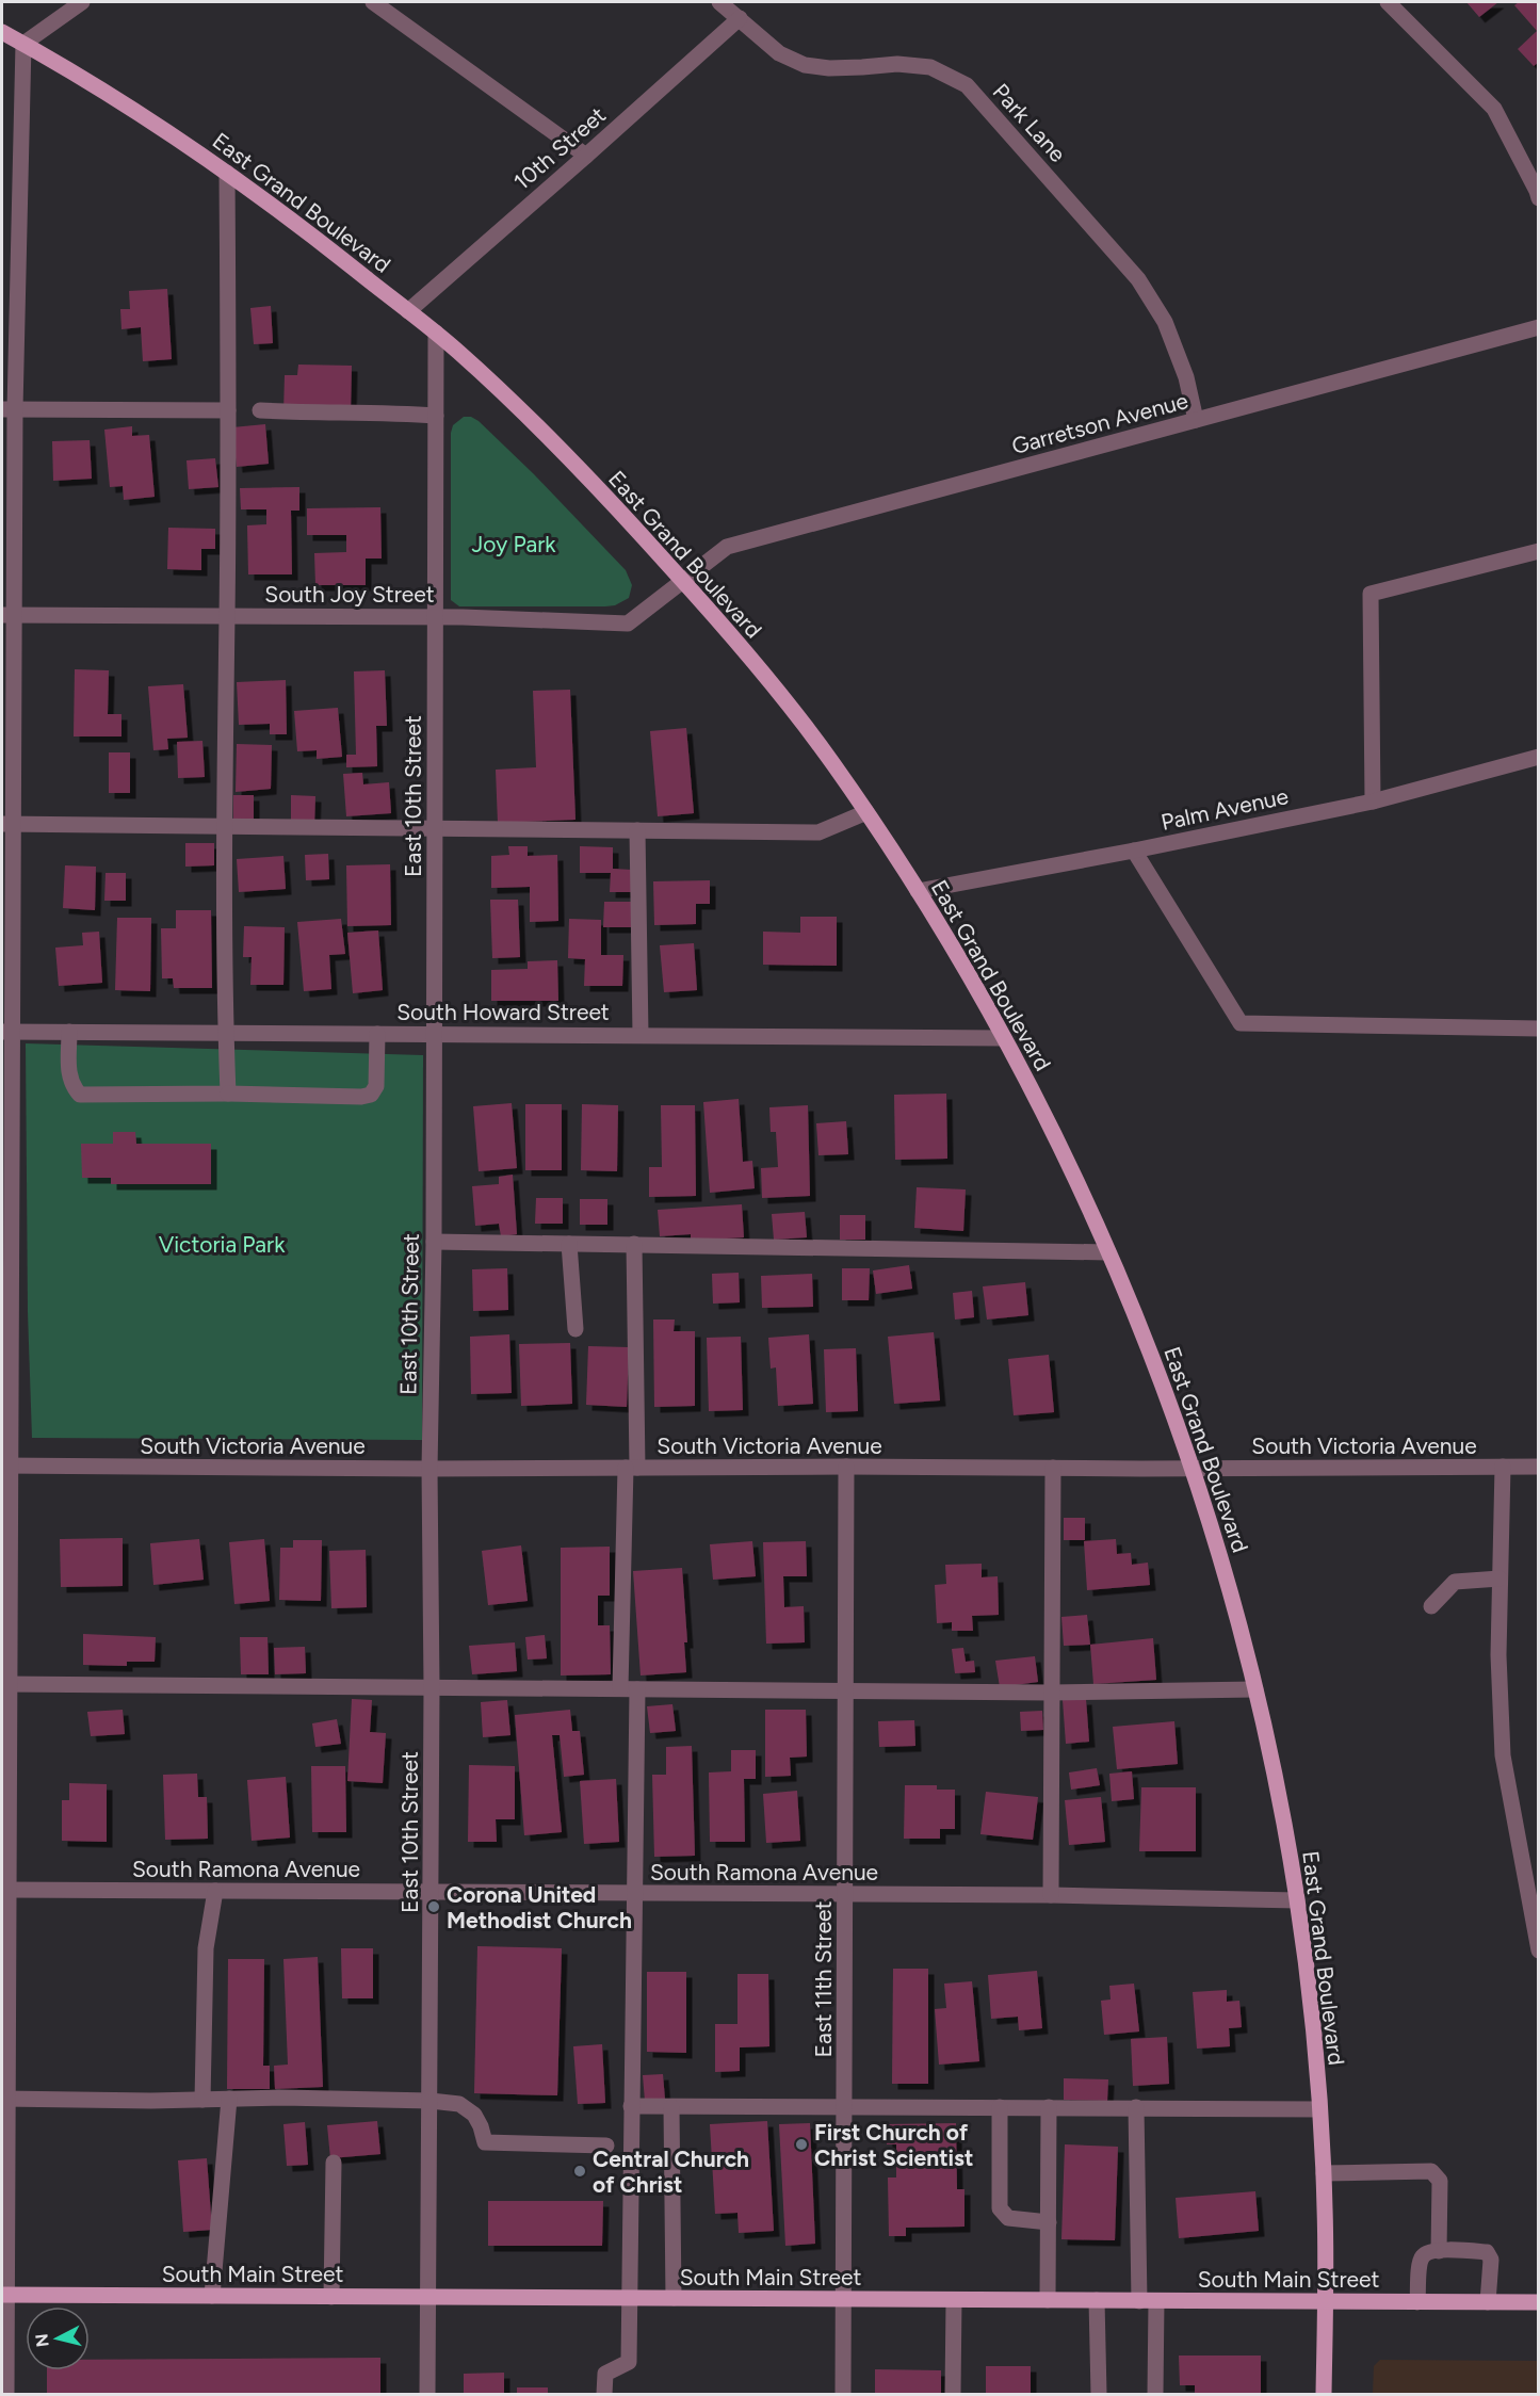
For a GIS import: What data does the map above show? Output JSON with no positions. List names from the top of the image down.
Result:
{
  "streets": {
    "main road": ["East Grand Boulevard", "South Main Street"],
    "street": [
      "Park Lane",
      "10th Street",
      "Garretson Avenue",
      "South Joy Street",
      "East 10th Street",
      "Palm Avenue",
      "South Howard Street",
      "South Victoria Avenue",
      "South Ramona Avenue",
      "East 11th Street"
    ]
  },
  "crossings": [
    ["Park Lane", "10th Street"],
    ["Park Lane", "Garretson Avenue"],
    ["10th Street", "East Grand Boulevard"],
    ["East Grand Boulevard", "Garretson Avenue"],
    ["East Grand Boulevard", "South Joy Street"],
    ["East Grand Boulevard", "East 10th Street"],
    ["East Grand Boulevard", "Palm Avenue"],
    ["East Grand Boulevard", "South Howard Street"],
    ["East Grand Boulevard", "South Victoria Avenue"],
    ["East Grand Boulevard", "South Ramona Avenue"],
    ["East Grand Boulevard", "South Main Street"],
    ["Garretson Avenue", "South Joy Street"],
    ["South Joy Street", "East 10th Street"],
    ["East 10th Street", "South Howard Street"],
    ["East 10th Street", "South Victoria Avenue"],
    ["East 10th Street", "South Ramona Avenue"],
    ["East 10th Street", "South Main Street"],
    ["South Victoria Avenue", "East 11th Street"],
    ["South Ramona Avenue", "East 11th Street"],
    ["East 11th Street", "South Main Street"]
  ],
  "parks": ["Joy Park", "Victoria Park"],
  "places": ["Corona United Methodist Church", "First Church of Christ Scientist", "Central Church of Christ"],
  "north": "left"
}
